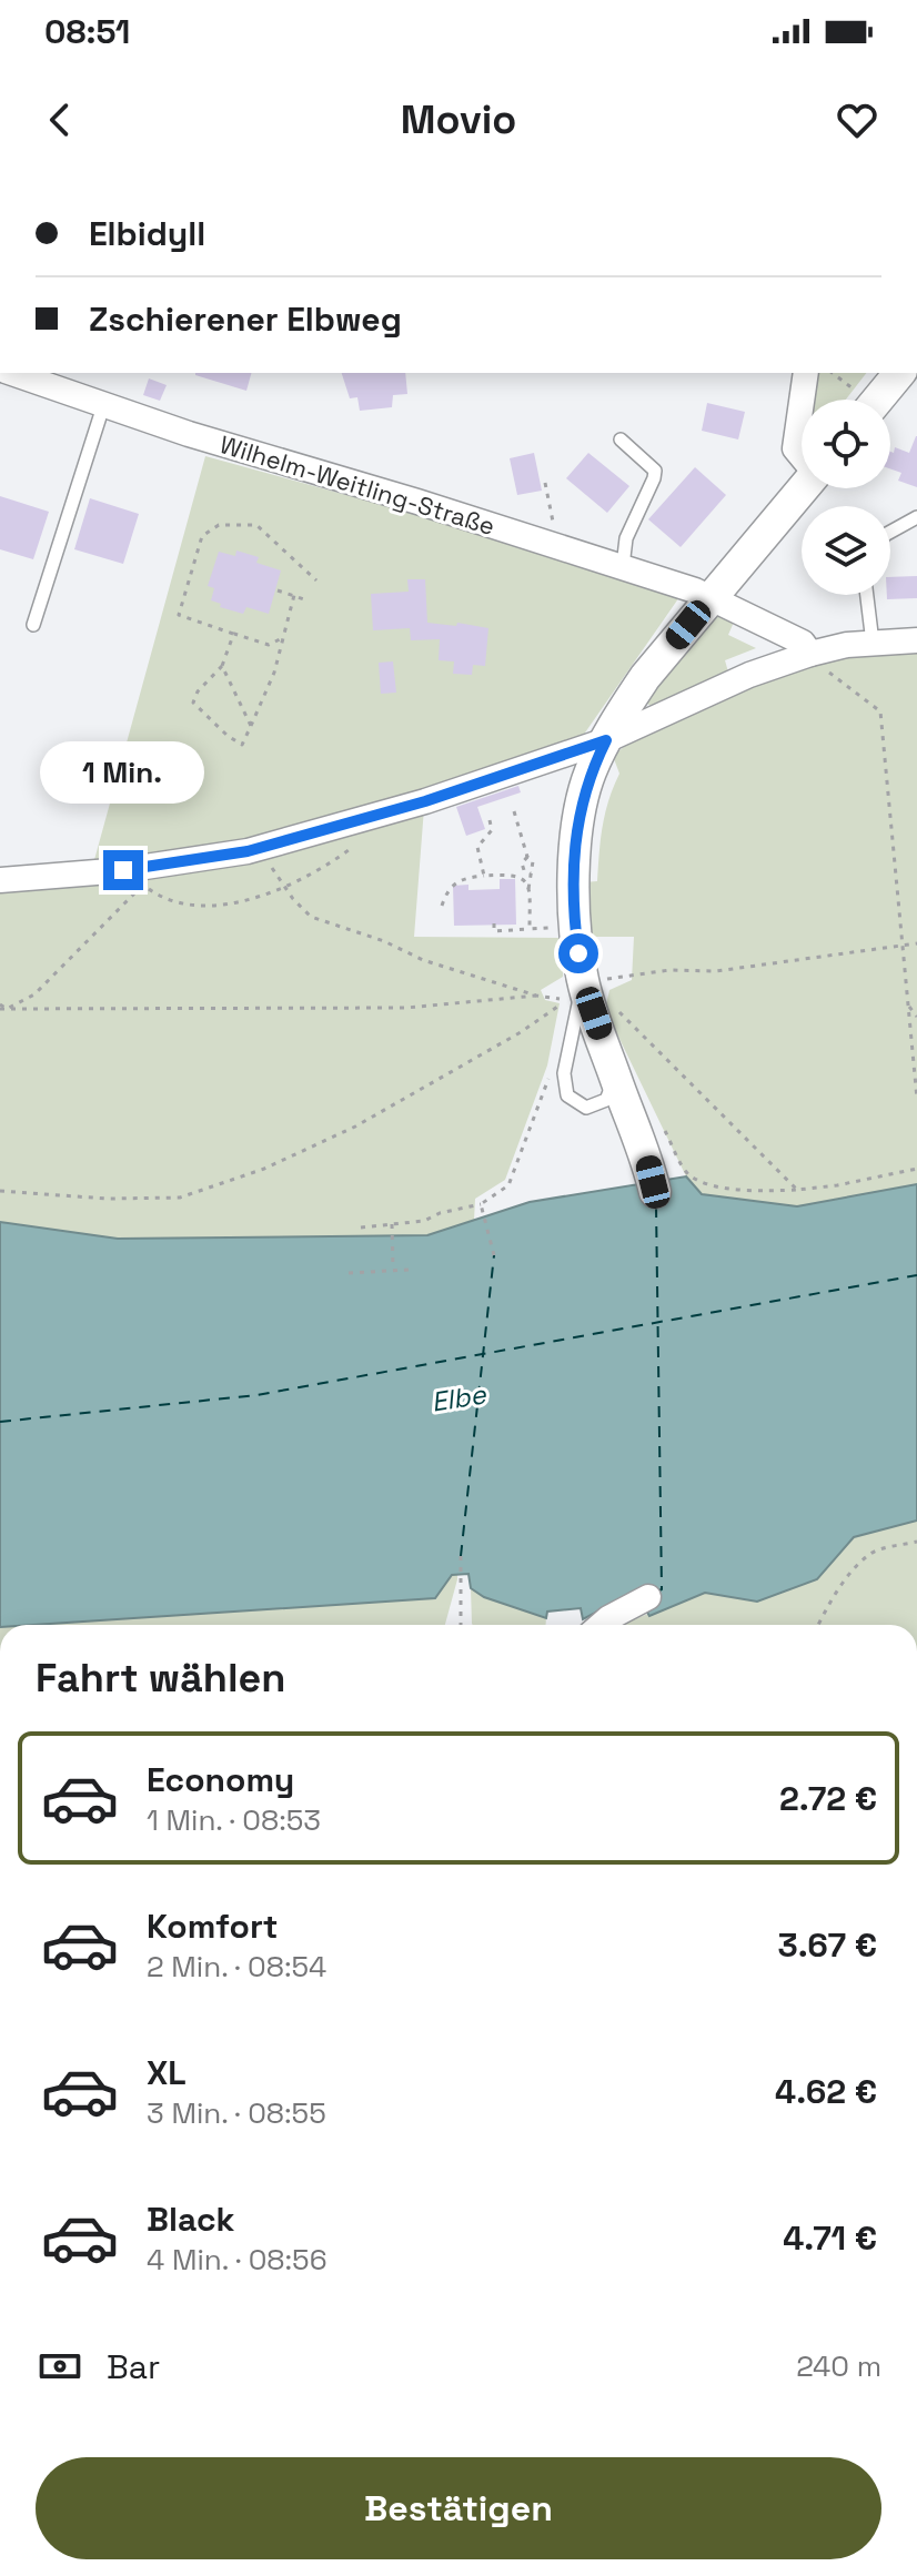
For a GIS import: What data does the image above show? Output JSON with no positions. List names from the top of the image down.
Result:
{
  "streets": {
    "street": ["Wilhelm-Weitling-Straße"]
  },
  "water": ["Elbe"],
  "page": {
    "status": "08:51",
    "header": "Movio",
    "banner": ["Elbidyll", "Zschierener Elbweg"],
    "bubble": "1 Min.",
    "heading": "Fahrt wählen",
    "list": [
      {
        "name": "Economy",
        "note": "1 Min. · 08:53",
        "value": "2.72 €"
      },
      {
        "name": "Komfort",
        "note": "2 Min. · 08:54",
        "value": "3.67 €"
      },
      {
        "name": "XL",
        "note": "3 Min. · 08:55",
        "value": "4.62 €"
      },
      {
        "name": "Black",
        "note": "4 Min. · 08:56",
        "value": "4.71 €"
      }
    ],
    "pay": ["Bar", "240 m"],
    "buttons": "Bestätigen"
  }
}
